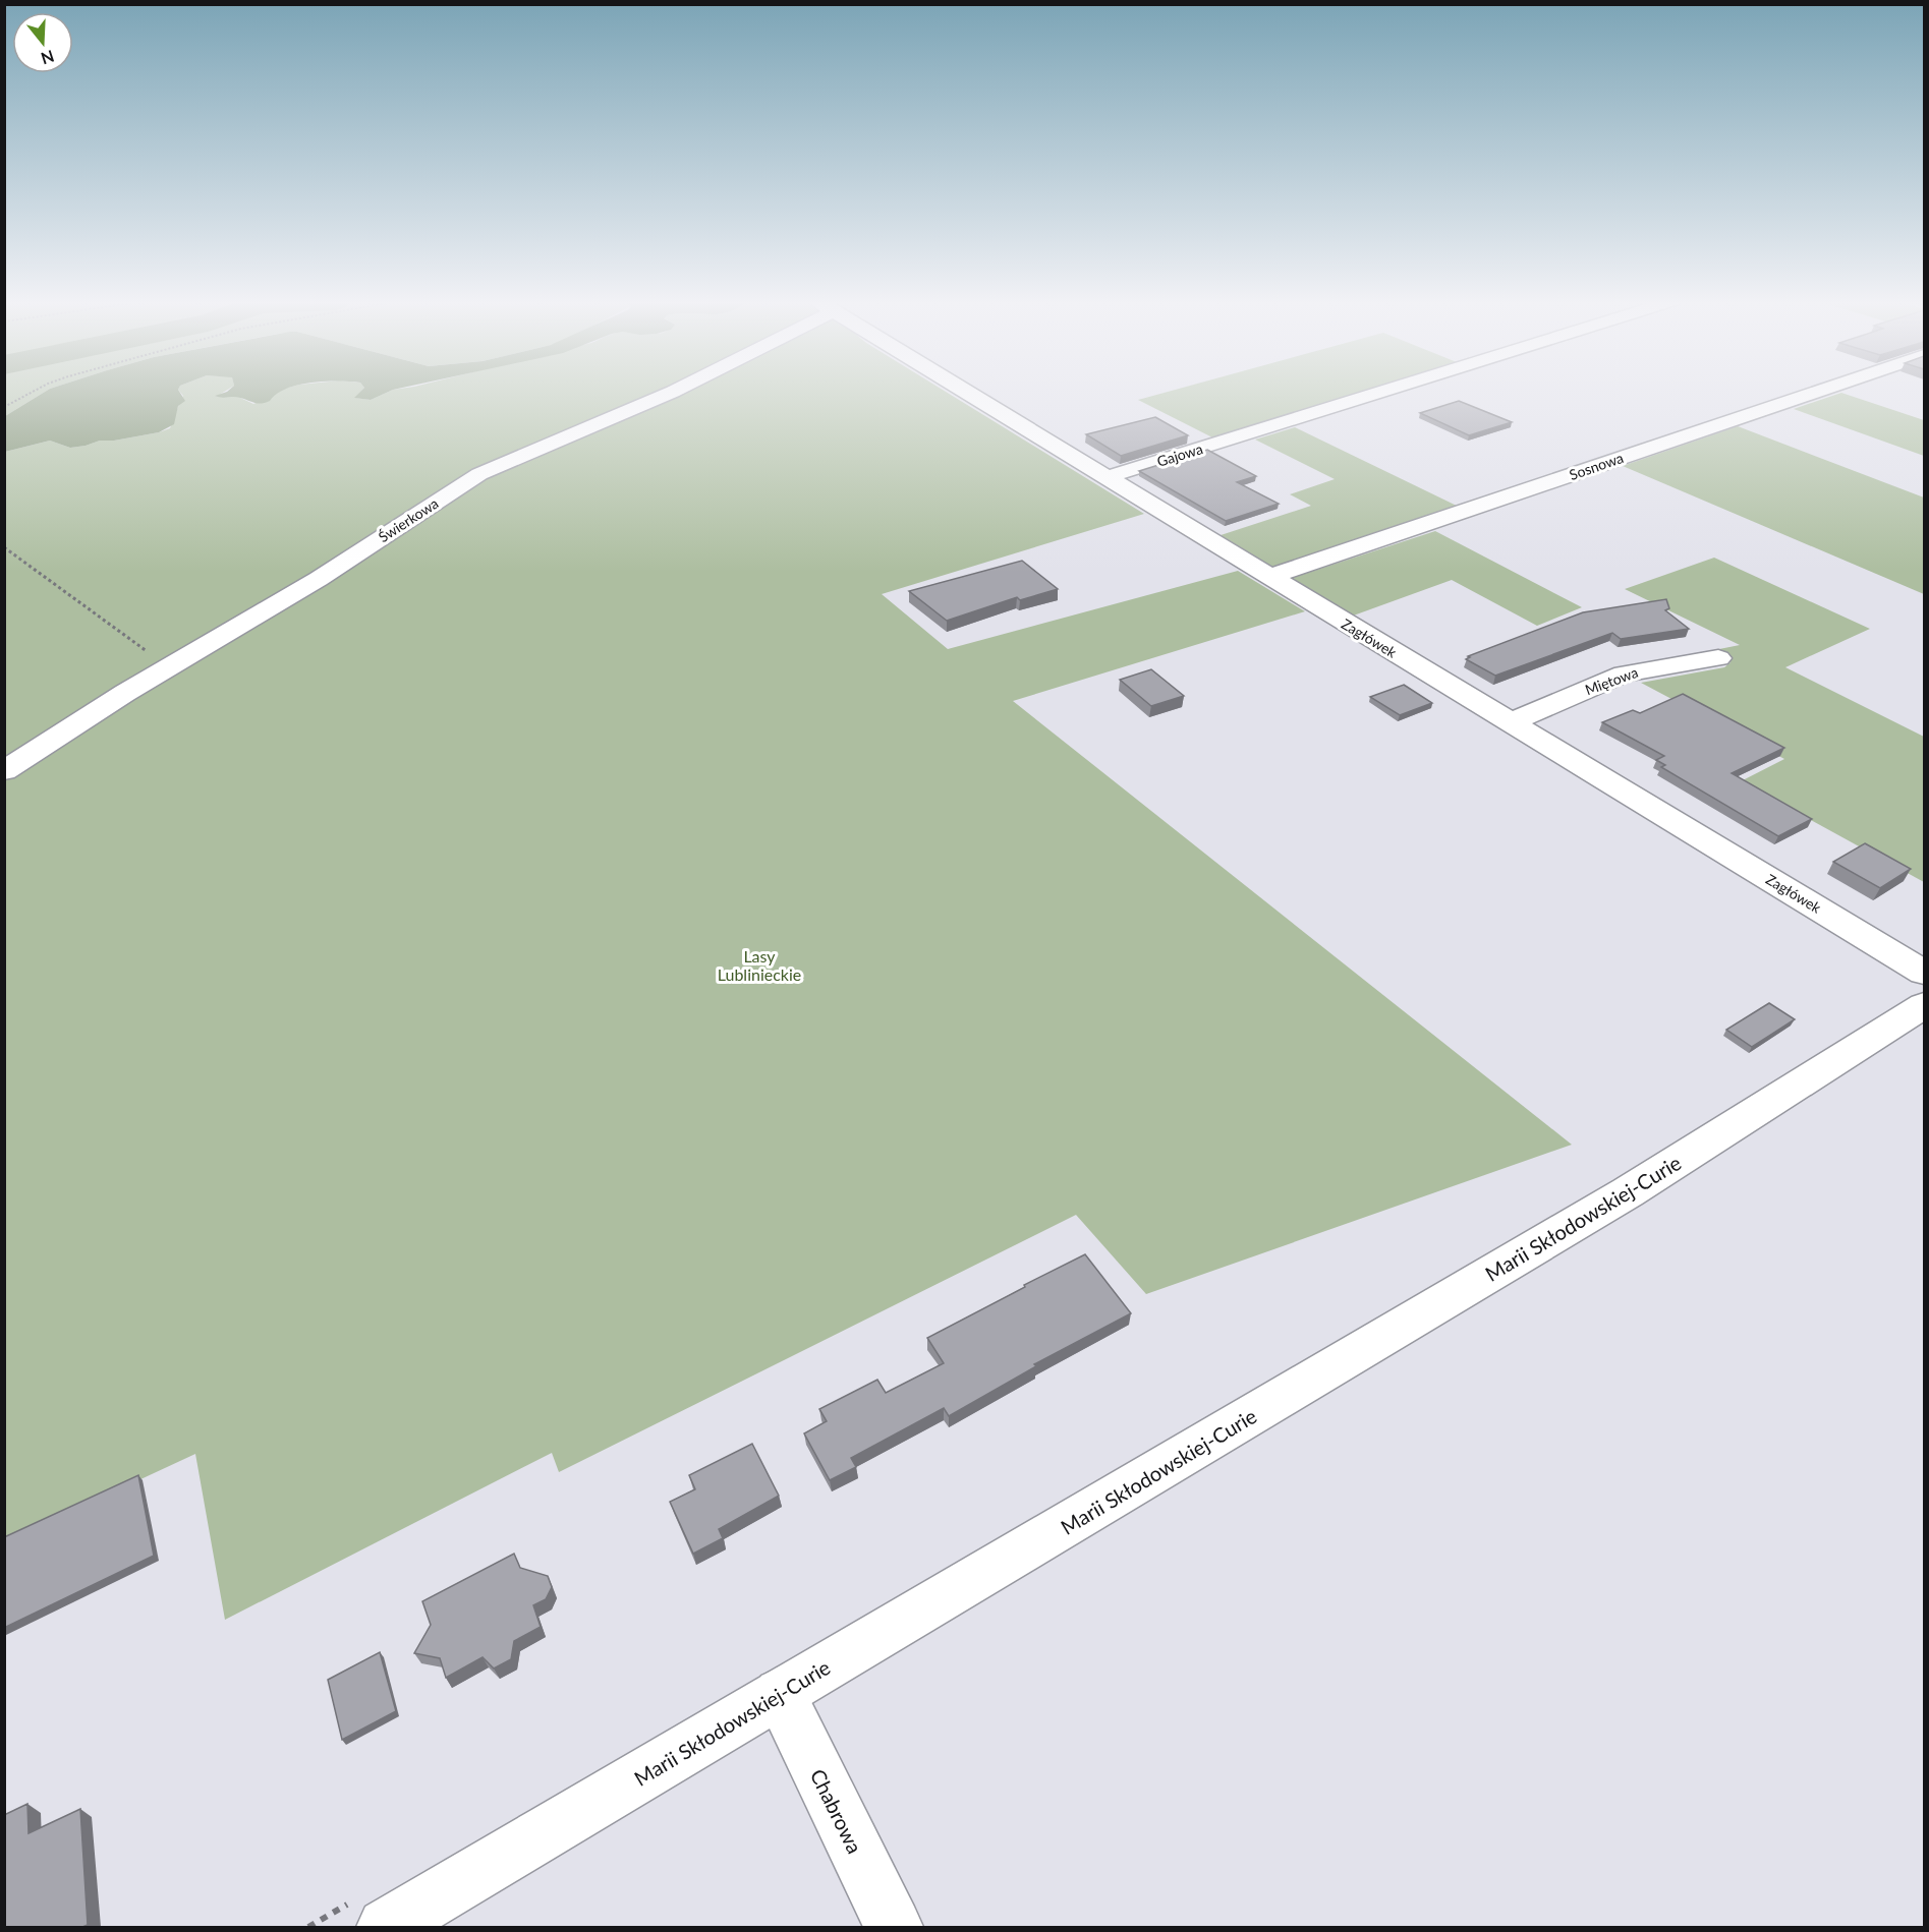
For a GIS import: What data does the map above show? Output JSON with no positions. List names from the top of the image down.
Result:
{
  "streets": {
    "street": [
      "Gajowa",
      "Sosnowa",
      "Świerkowa",
      "Zagłówek",
      "Miętowa",
      "Marii Skłodowskiej-Curie",
      "Chabrowa"
    ]
  },
  "crossings": [
    ["Gajowa", "Zagłówek"],
    ["Sosnowa", "Zagłówek"],
    ["Zagłówek", "Miętowa"],
    ["Marii Skłodowskiej-Curie", "Chabrowa"]
  ],
  "parks": ["Lasy Lublinieckie"],
  "north": "bottom"
}
